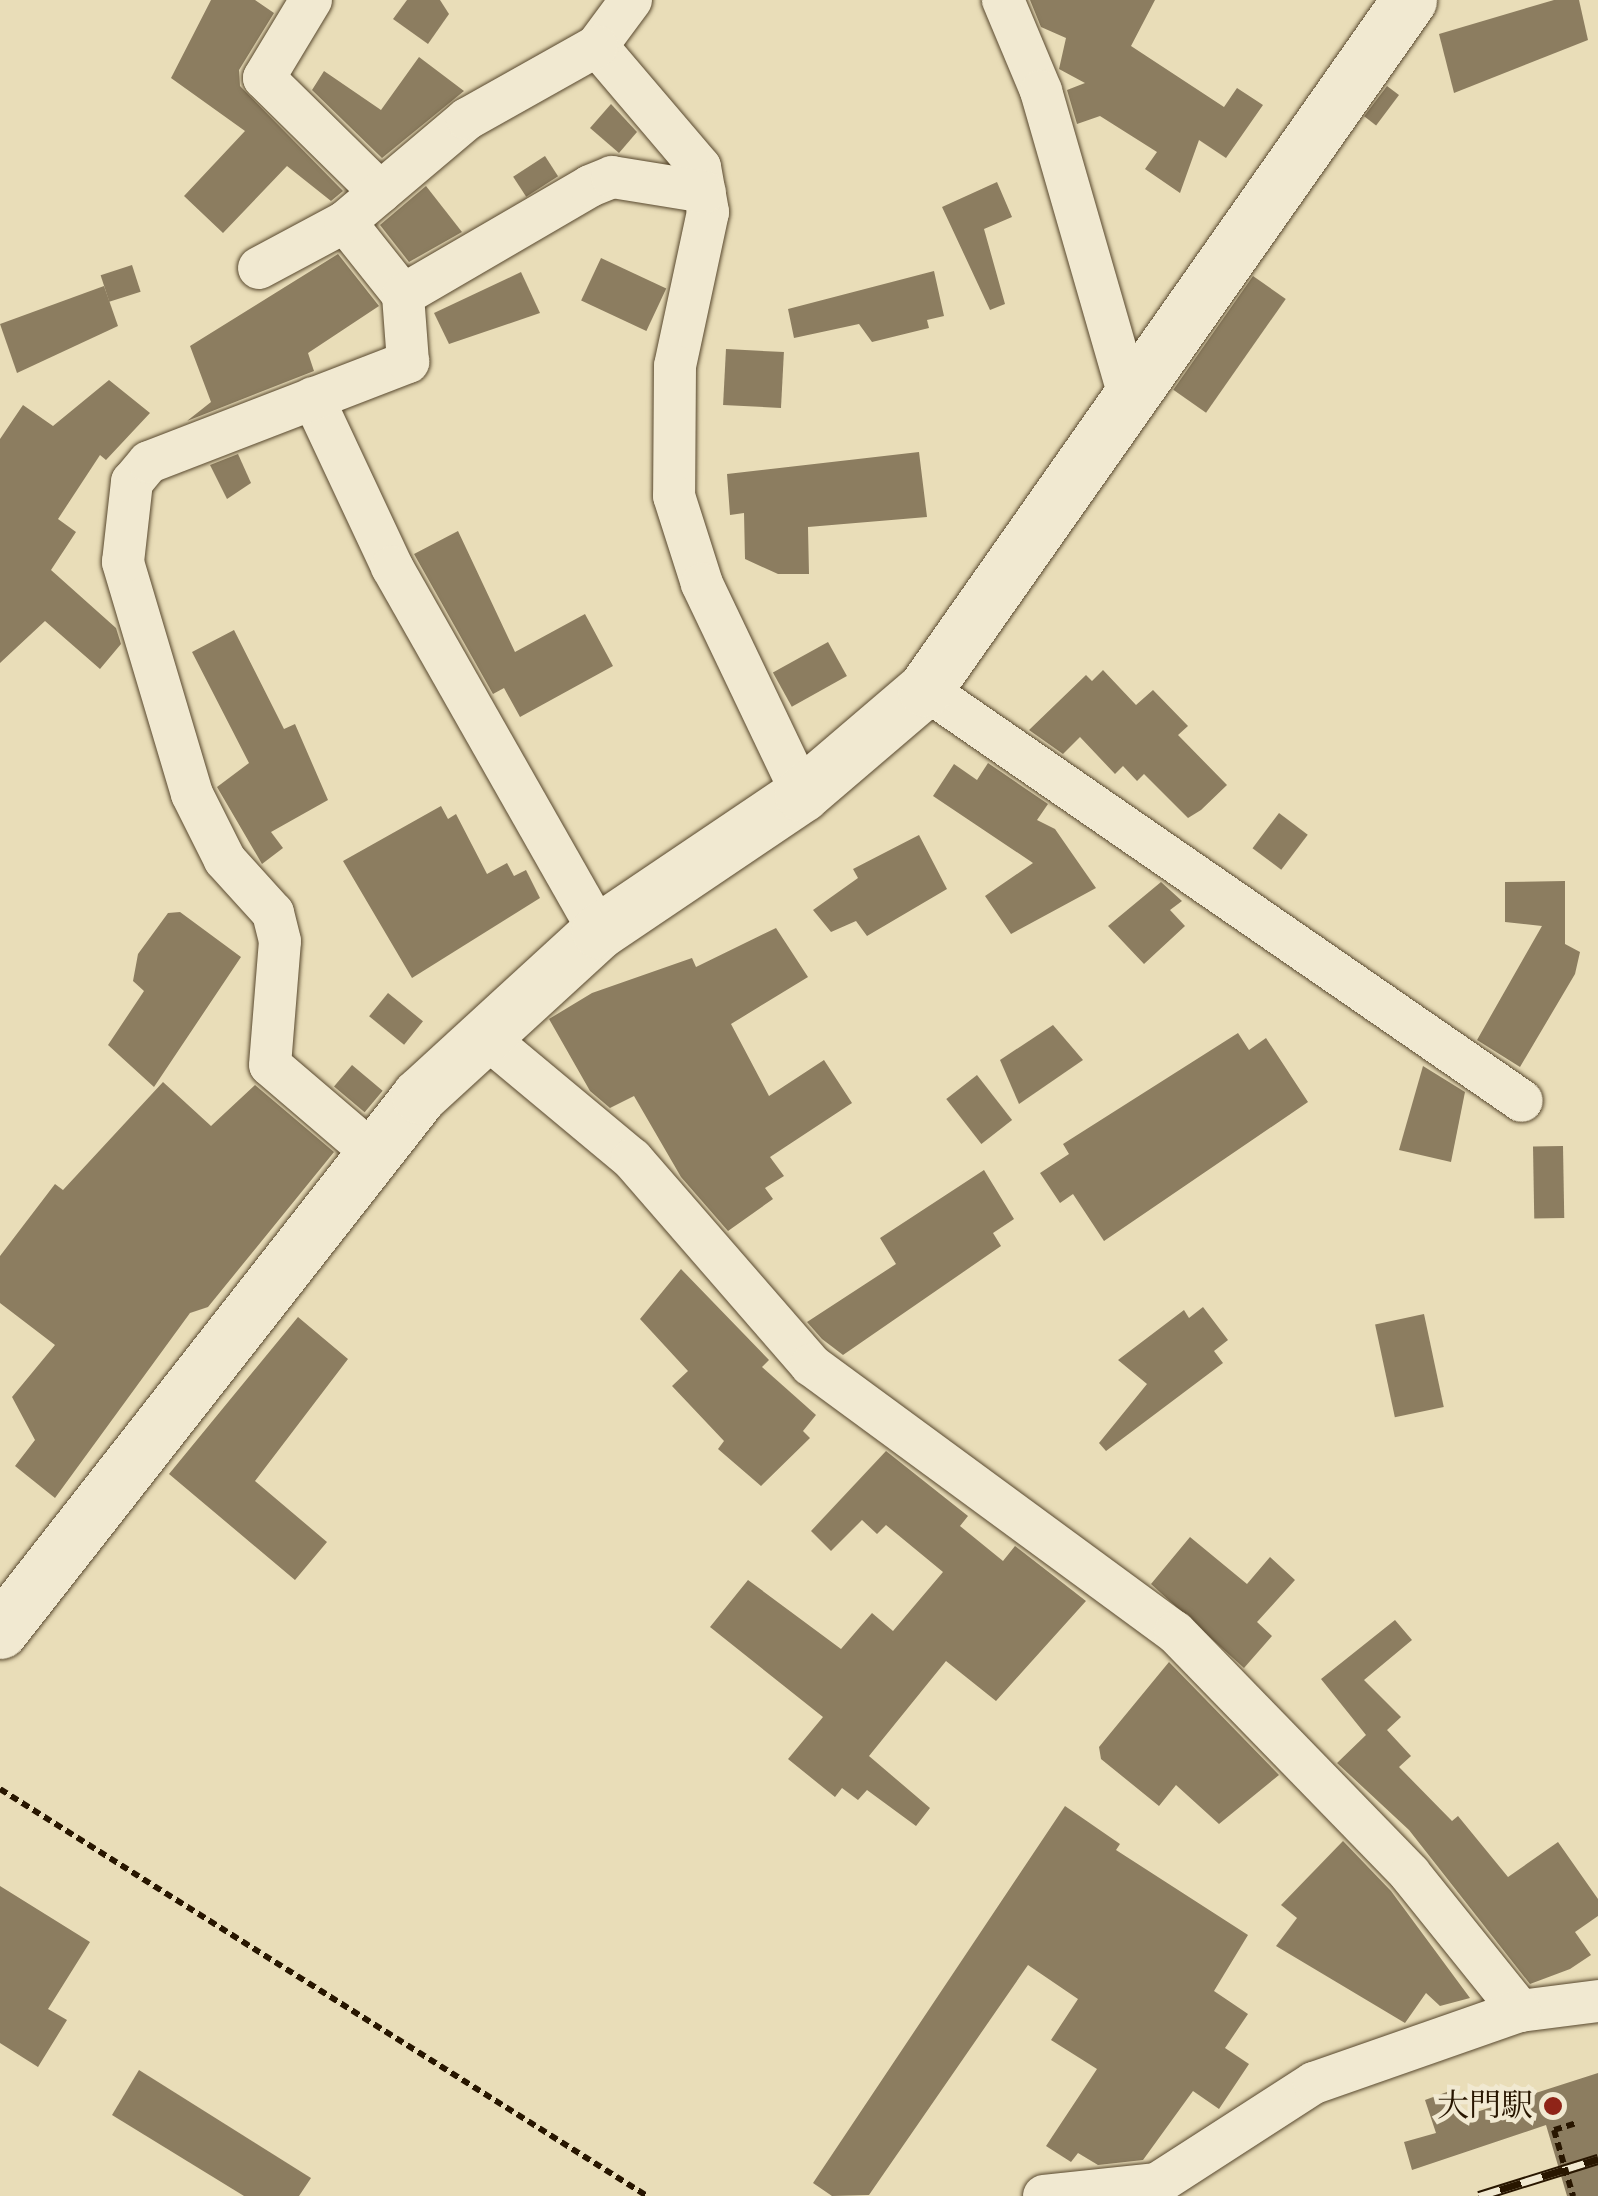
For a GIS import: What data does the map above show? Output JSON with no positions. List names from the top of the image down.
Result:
{
  "places": ["大門駅"]
}
